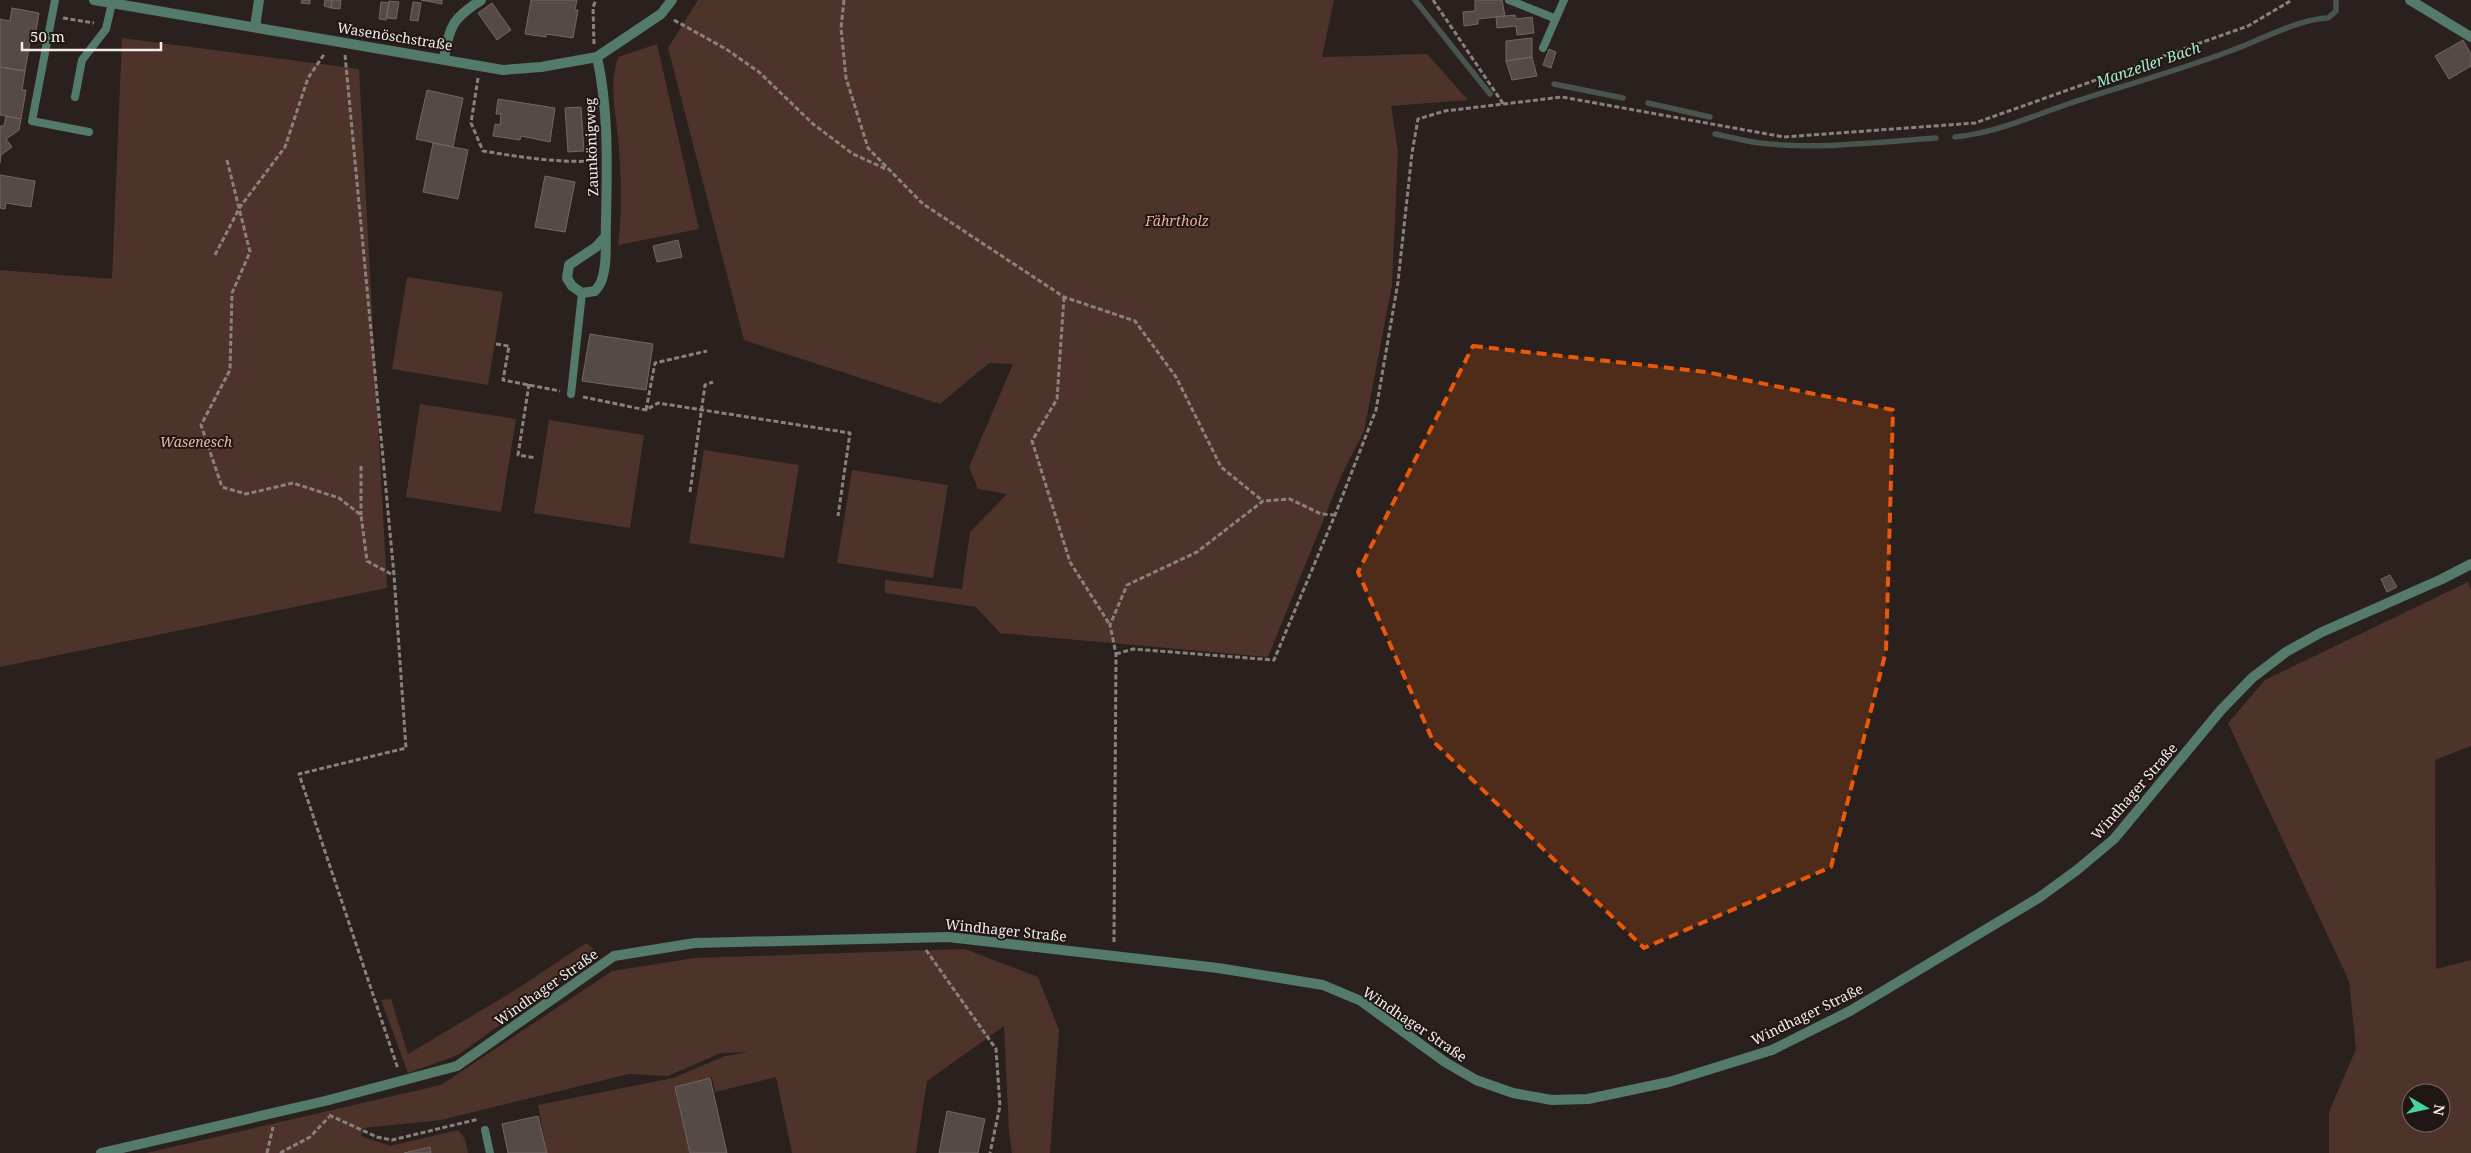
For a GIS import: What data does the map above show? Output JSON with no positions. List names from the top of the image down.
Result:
{
  "streets": {
    "street": ["Wasenöschstraße", "Zaunkönigweg", "Windhager Straße"]
  },
  "crossings": [
    ["Wasenöschstraße", "Zaunkönigweg"]
  ],
  "water": ["Manzeller Bach"],
  "parks": ["Fährtholz", "Wasenesch"],
  "scale_bar": "50 m",
  "north": "right"
}
